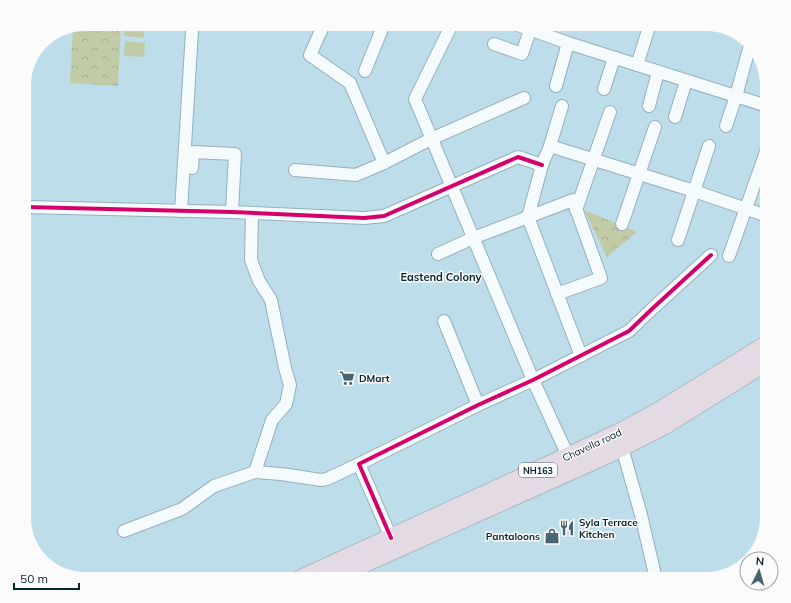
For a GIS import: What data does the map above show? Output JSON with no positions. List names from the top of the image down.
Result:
{
  "streets": {
    "highway": ["Chavella road", "NH163"]
  },
  "districts": ["Eastend Colony"],
  "places": {
    "supermarket": ["DMart"],
    "restaurant": ["Syla Terrace Kitchen"],
    "shop": ["Pantaloons"]
  },
  "scale_bar": "50 m",
  "north": "top"
}
